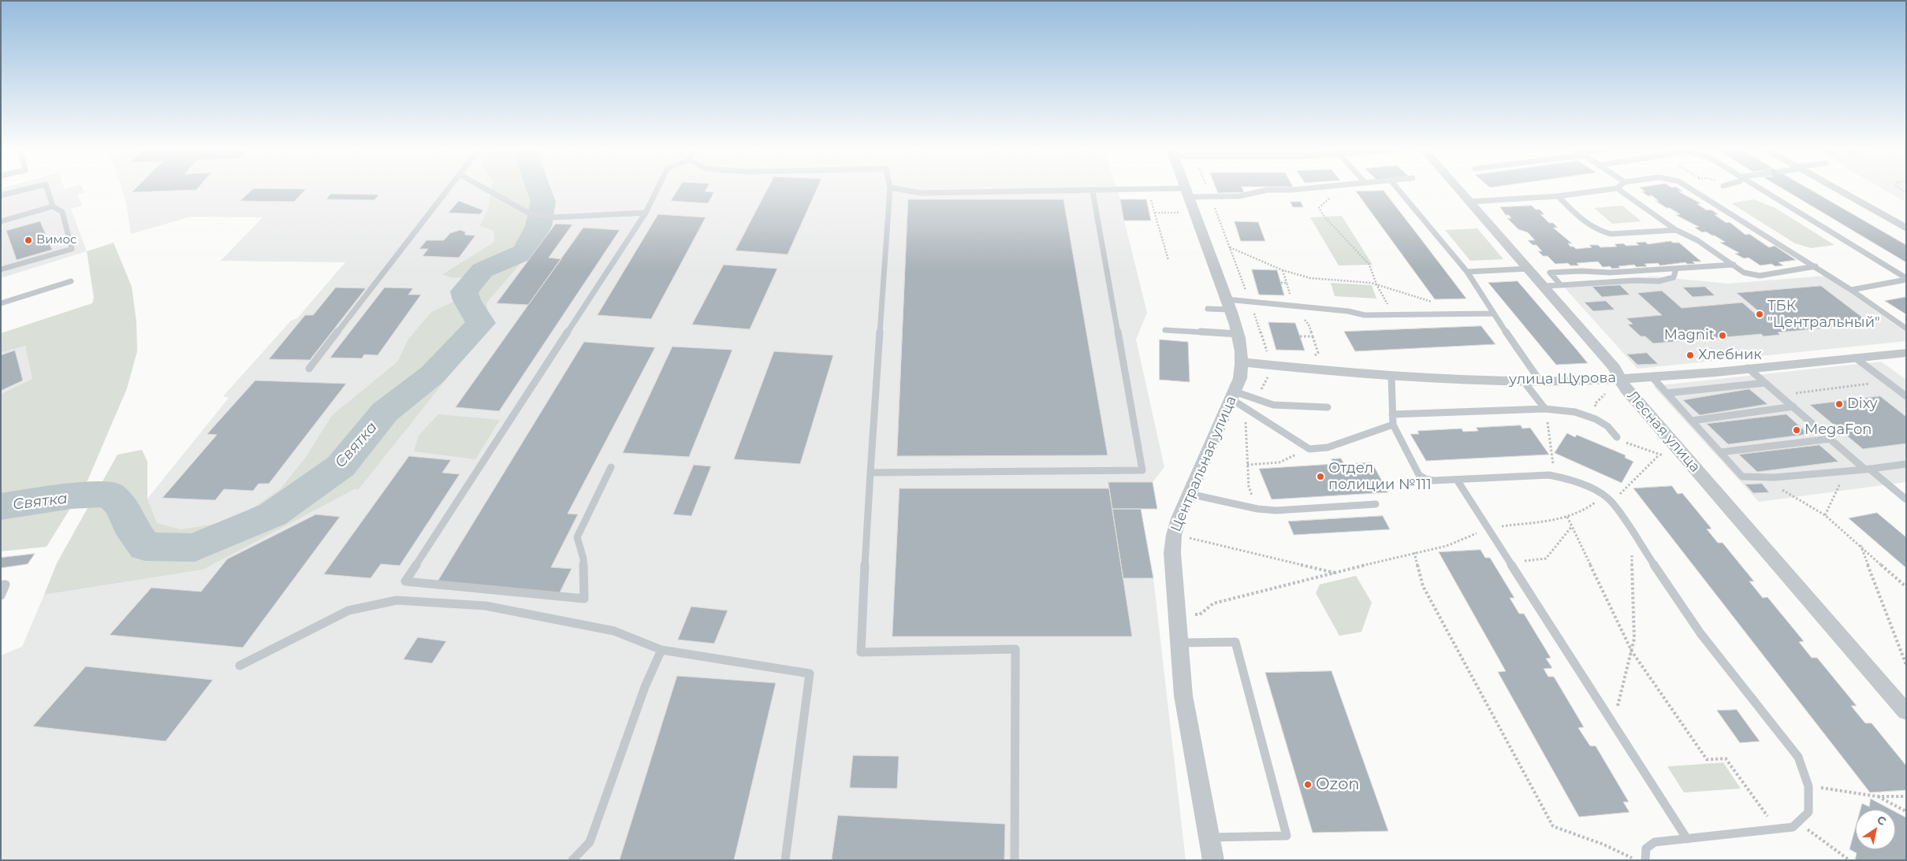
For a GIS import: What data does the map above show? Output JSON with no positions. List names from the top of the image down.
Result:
{
  "streets": {
    "street": ["улица Щурова", "Лесная улица", "Центральная улица"]
  },
  "crossings": [
    ["улица Щурова", "Лесная улица"],
    ["улица Щурова", "Центральная улица"]
  ],
  "water": ["Святка"],
  "places": [
    "Вимос",
    "ТБК \"Центральный\"",
    "Magnit",
    "Хлебник",
    "Dixy",
    "MegaFon",
    "Отдел полиции №111",
    "Ozon"
  ],
  "north": "top right"
}
